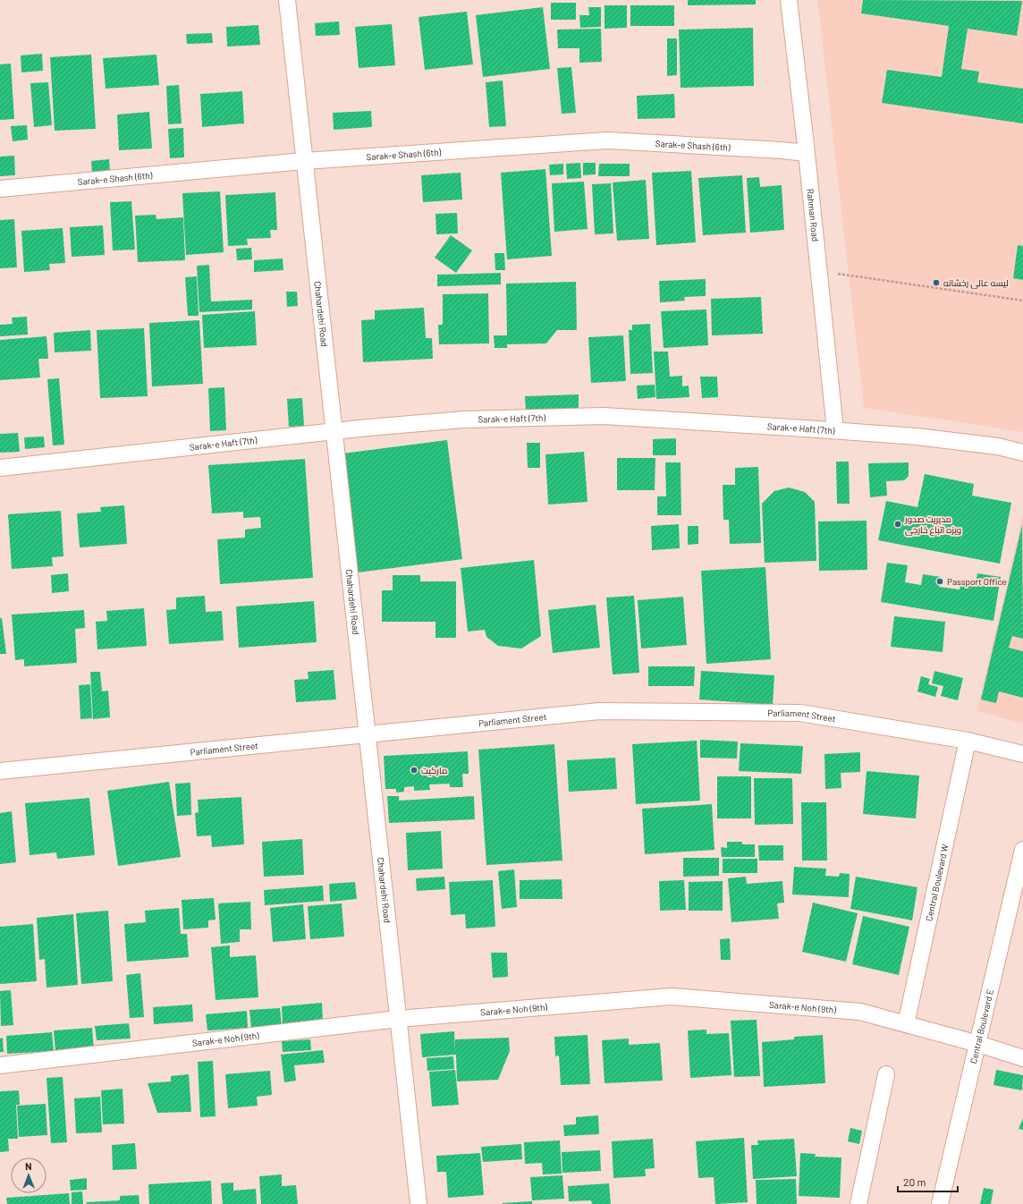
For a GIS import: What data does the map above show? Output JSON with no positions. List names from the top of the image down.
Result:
{
  "streets": {
    "street": [
      "Sarak-e Shash (6th)",
      "Rahman Road",
      "Chahardehi Road",
      "Sarak-e Haft (7th)",
      "Parliament Street",
      "Central Boulevard W",
      "Sarak-e Noh (9th)",
      "Central Boulevard E"
    ]
  },
  "crossings": [
    ["Sarak-e Shash (6th)", "Rahman Road"],
    ["Sarak-e Shash (6th)", "Chahardehi Road"],
    ["Rahman Road", "Sarak-e Haft (7th)"],
    ["Chahardehi Road", "Sarak-e Haft (7th)"],
    ["Chahardehi Road", "Parliament Street"],
    ["Chahardehi Road", "Sarak-e Noh (9th)"],
    ["Parliament Street", "Central Boulevard W"],
    ["Central Boulevard W", "Sarak-e Noh (9th)"],
    ["Sarak-e Noh (9th)", "Central Boulevard E"]
  ],
  "places": [
    "لیسه عالی رخشانه",
    "مدیریت صدور ویزه اتباع خارجی",
    "Passport Office",
    "مارکیت"
  ],
  "scale_bar": "20 m",
  "north": "top"
}
